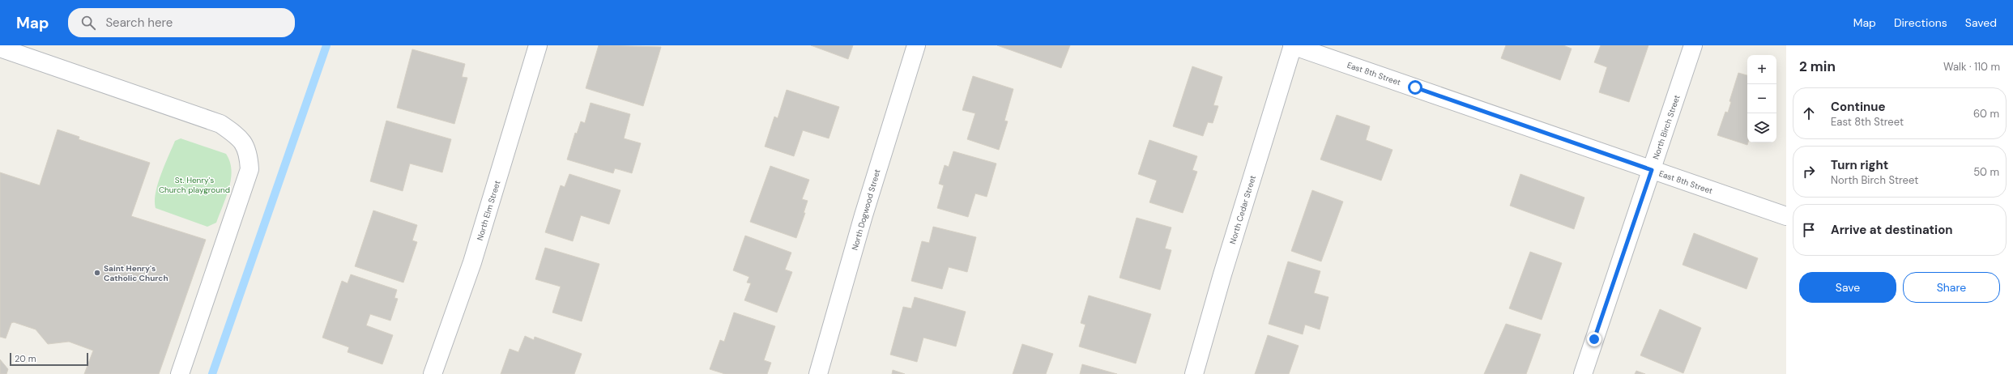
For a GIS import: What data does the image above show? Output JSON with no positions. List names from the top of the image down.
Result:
{
  "streets": {
    "street": [
      "East 8th Street",
      "North Birch Street",
      "North Dogwood Street",
      "North Cedar Street",
      "North Elm Street"
    ]
  },
  "crossings": [
    ["East 8th Street", "North Birch Street"],
    ["East 8th Street", "North Cedar Street"]
  ],
  "parks": ["St. Henry's Church playground"],
  "places": ["Saint Henry's Catholic Church"],
  "scale_bar": "20 m",
  "page": {
    "header": "Map",
    "search": "Search here",
    "nav": ["Map", "Directions", "Saved"],
    "heading": ["2 min", "Walk · 110 m"],
    "map_buttons": ["+", "−"],
    "list": [
      ["Continue", "East 8th Street", "60 m"],
      ["Turn right", "North Birch Street", "50 m"],
      "Arrive at destination"
    ],
    "buttons": ["Save", "Share"],
    "scale": "20 m"
  }
}
